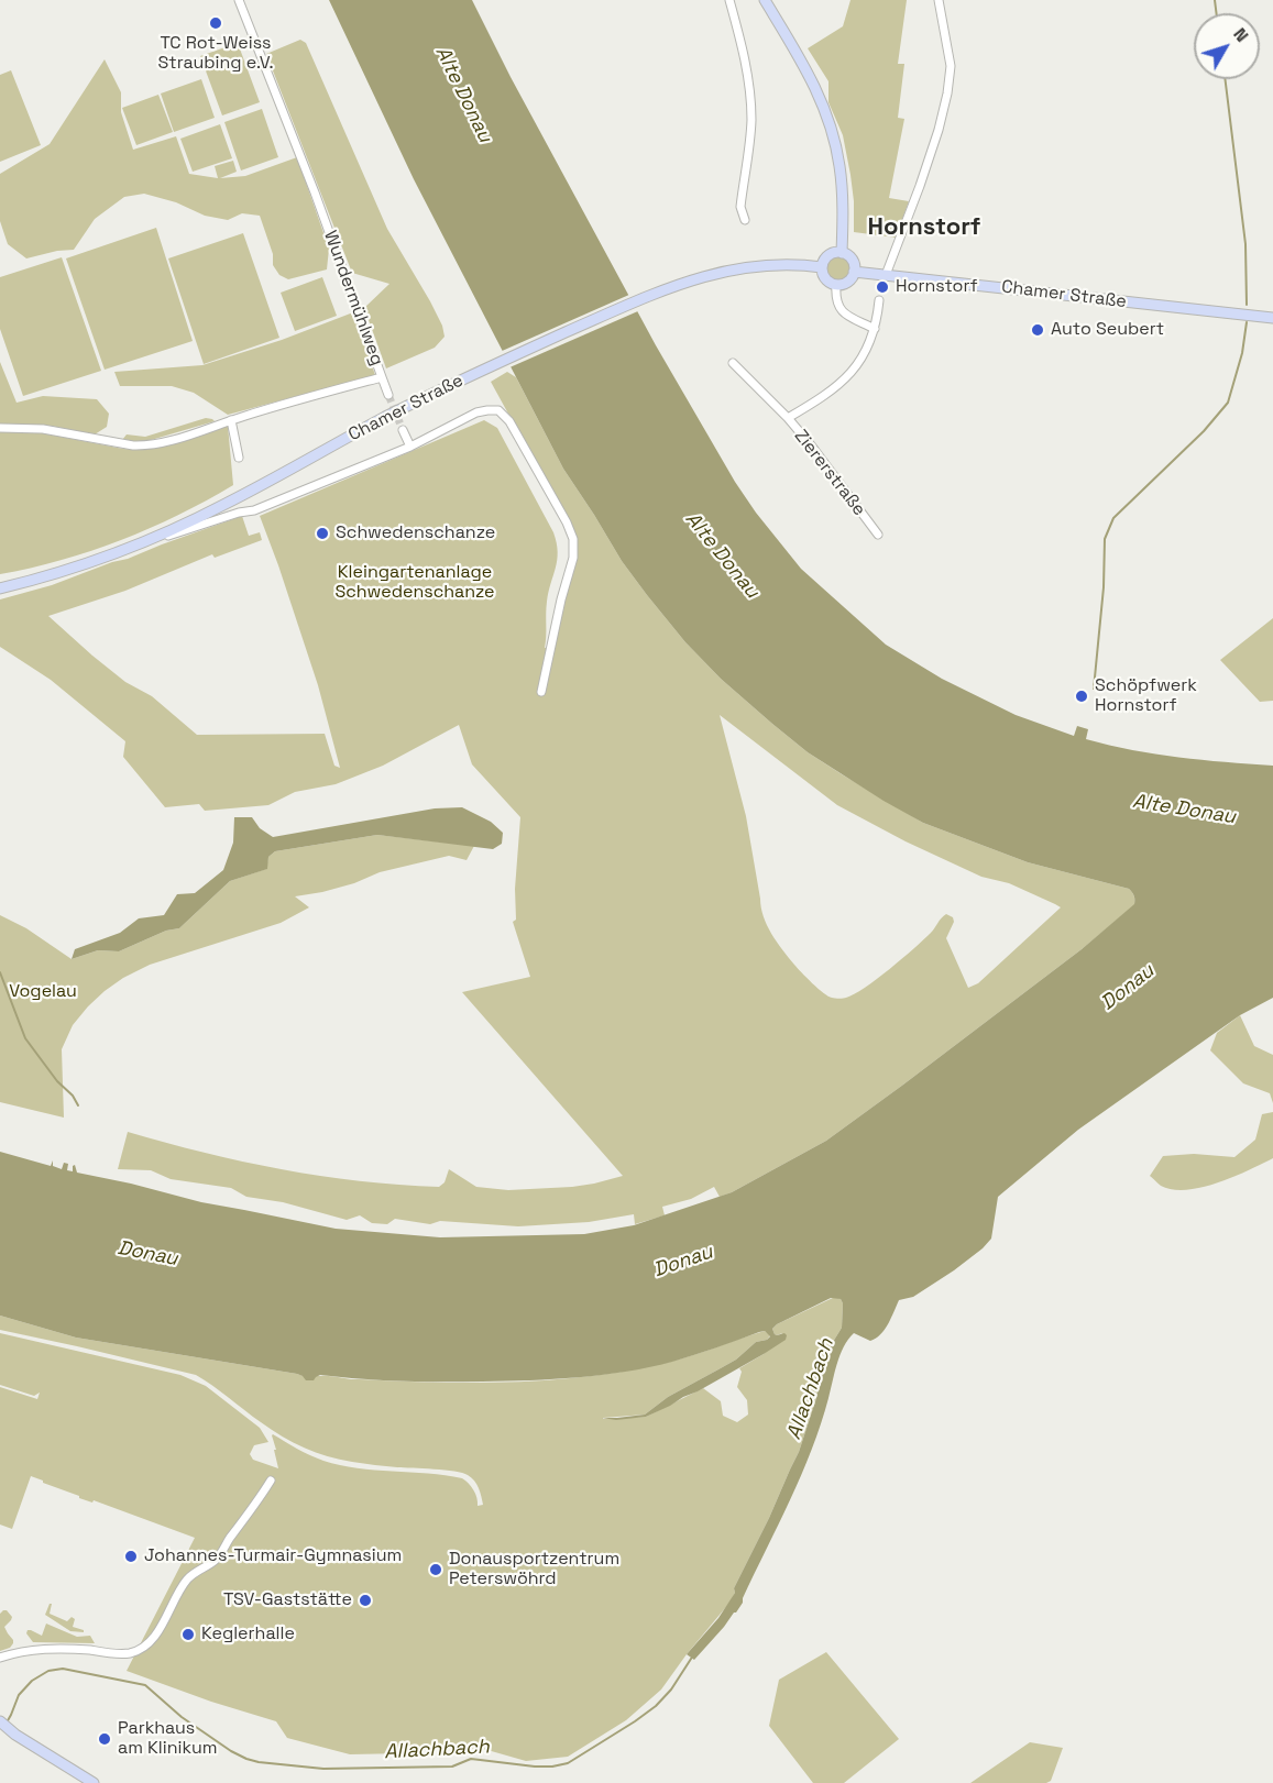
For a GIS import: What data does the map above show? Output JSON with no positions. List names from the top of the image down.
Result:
{
  "streets": {
    "main road": ["Chamer Straße"],
    "street": ["Wundermühlweg", "Ziererstraße"]
  },
  "districts": ["Hornstorf"],
  "water": ["Alte Donau", "Donau", "Allachbach"],
  "parks": ["Kleingartenanlage Schwedenschanze", "Vogelau"],
  "places": [
    "TC Rot-Weiss Straubing e.V.",
    "Hornstorf",
    "Auto Seubert",
    "Schwedenschanze",
    "Schöpfwerk Hornstorf",
    "Johannes-Turmair-Gymnasium",
    "Donausportzentrum Peterswöhrd",
    "TSV-Gaststätte",
    "Keglerhalle",
    "Parkhaus am Klinikum"
  ],
  "north": "top right"
}
